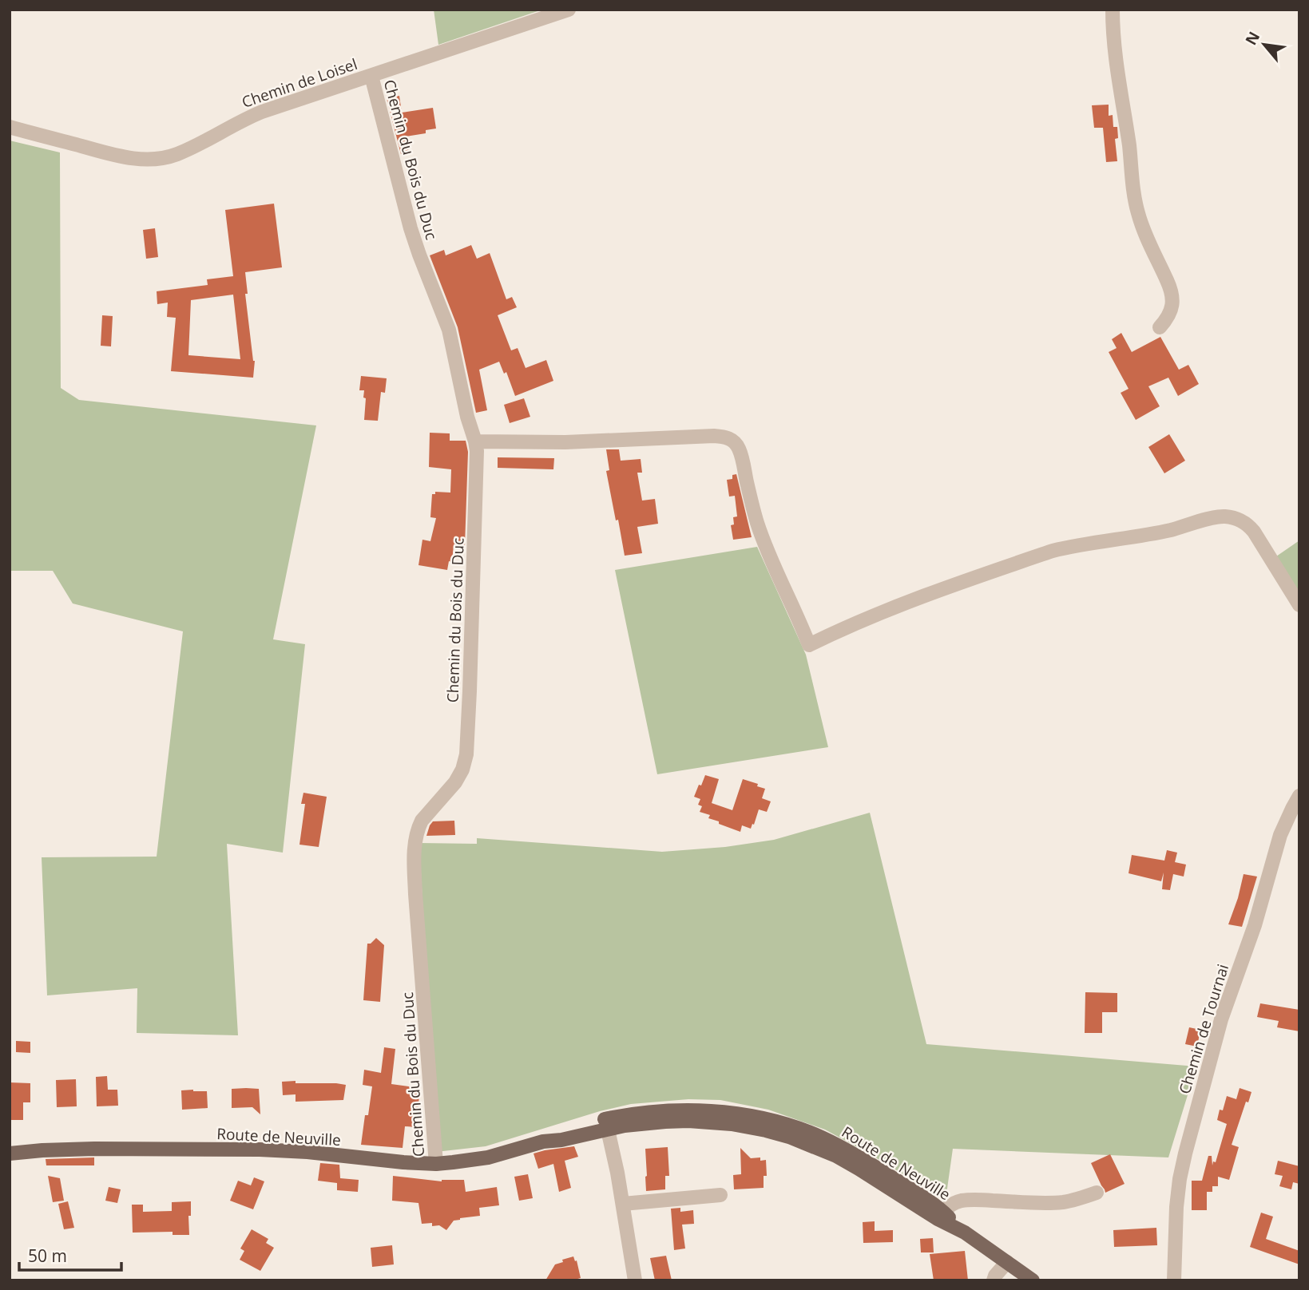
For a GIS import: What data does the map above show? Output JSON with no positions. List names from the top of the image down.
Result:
{
  "streets": {
    "main road": ["Route de Neuville"],
    "street": ["Chemin de Loisel", "Chemin du Bois du Duc", "Chemin de Tournai"]
  },
  "crossings": [
    ["Chemin de Loisel", "Chemin du Bois du Duc"],
    ["Chemin du Bois du Duc", "Route de Neuville"]
  ],
  "scale_bar": "50 m",
  "north": "top left"
}
